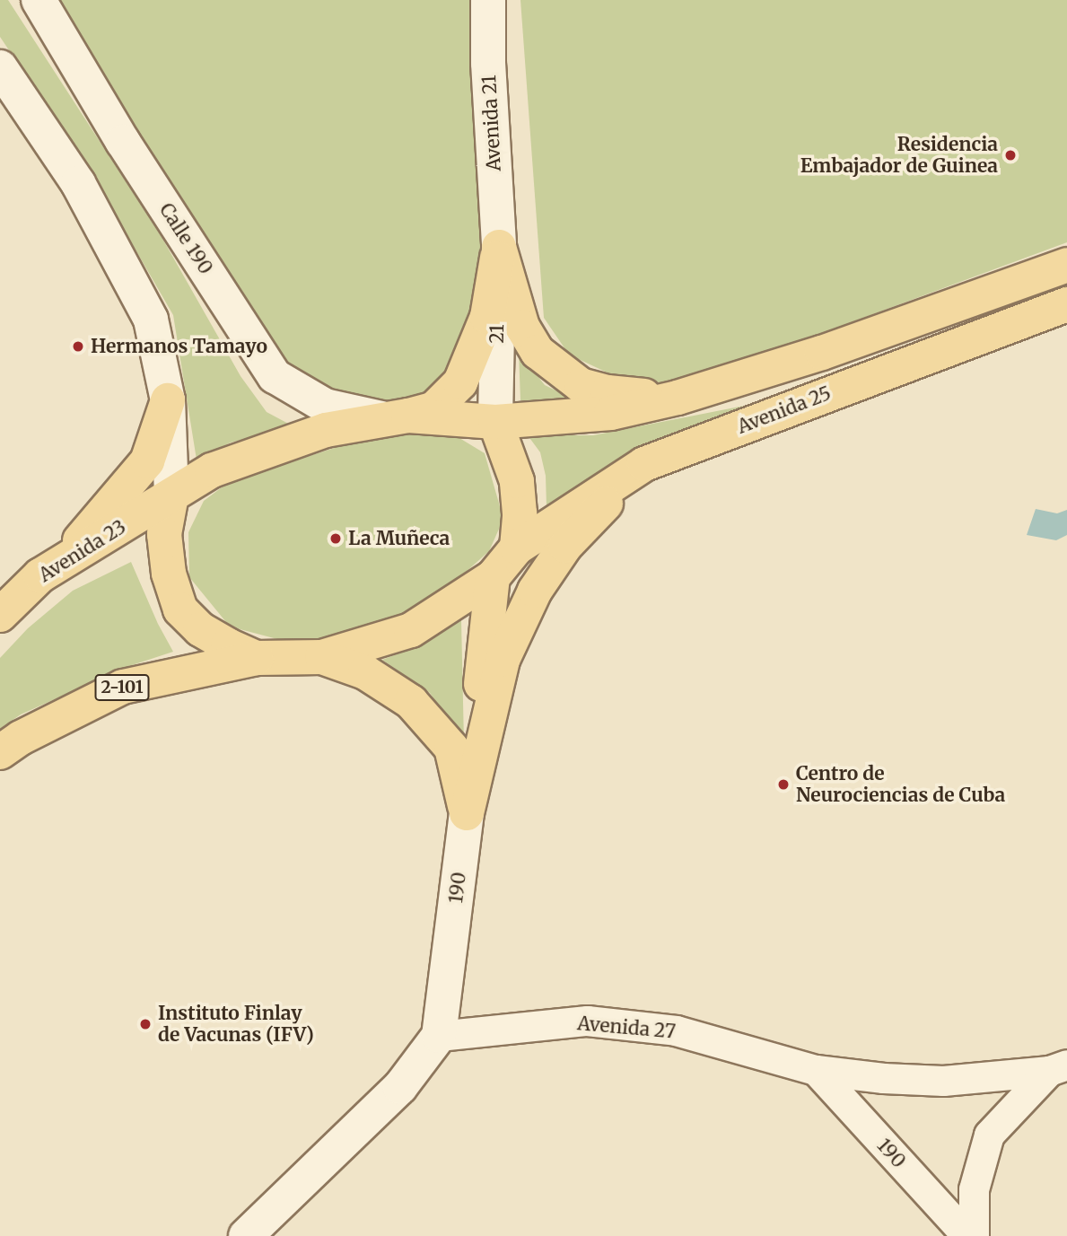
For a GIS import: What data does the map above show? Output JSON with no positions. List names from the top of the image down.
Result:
{
  "streets": {
    "main road": [
      "Avenida 21",
      "Calle 190",
      "21",
      "Avenida 25",
      "Avenida 23",
      "2-101",
      "190"
    ],
    "street": ["Avenida 27"]
  },
  "crossings": [
    ["Avenida 21", "21"],
    ["Calle 190", "Avenida 23"],
    ["190", "Avenida 27"]
  ],
  "places": [
    "Residencia Embajador de Guinea",
    "Hermanos Tamayo",
    "La Muñeca",
    "Centro de Neurociencias de Cuba",
    "Instituto Finlay de Vacunas (IFV)"
  ]
}
